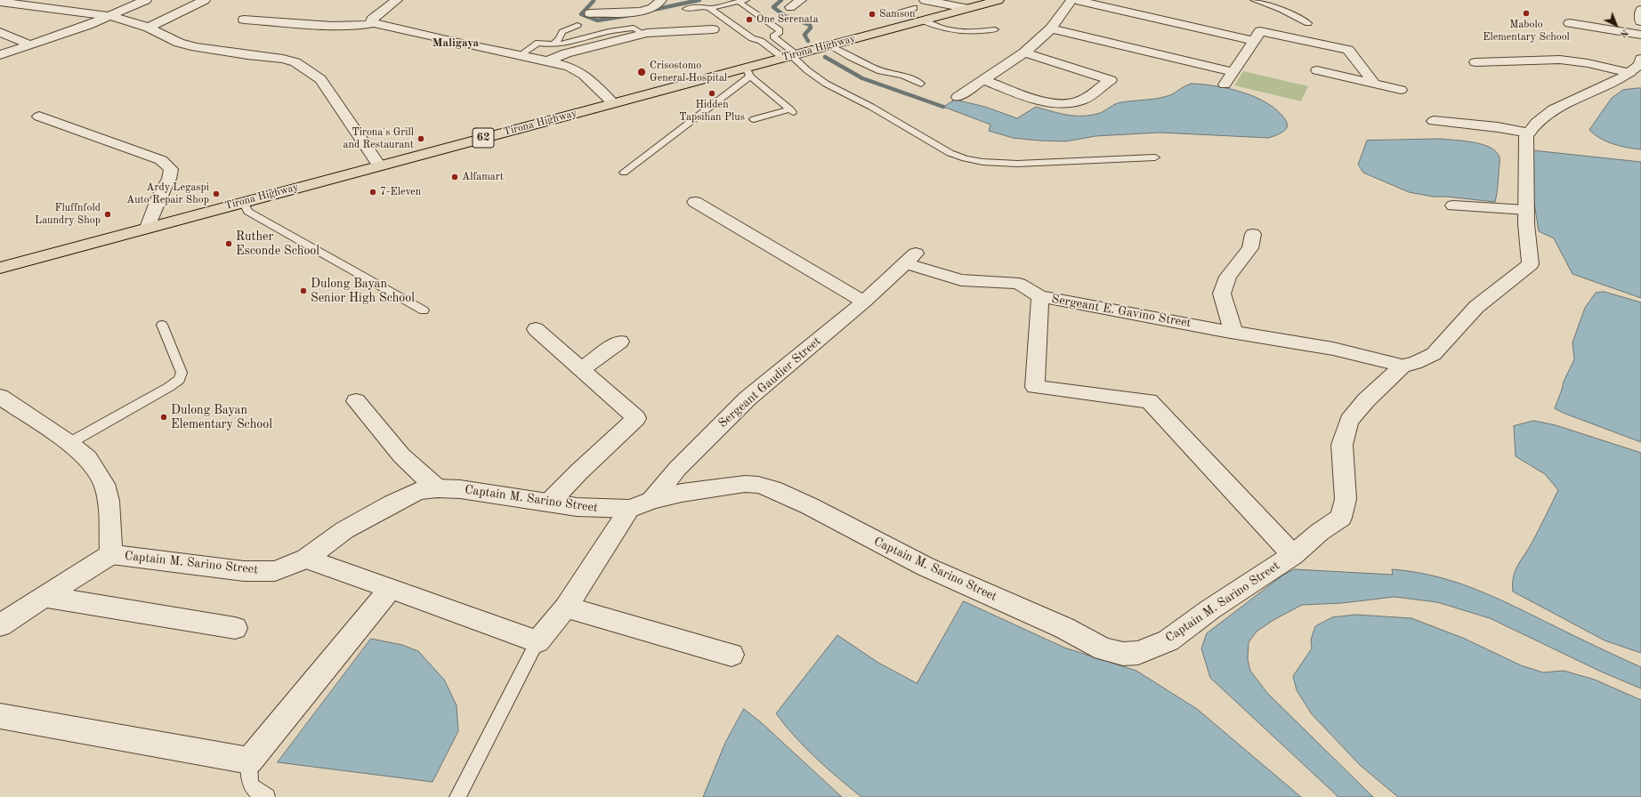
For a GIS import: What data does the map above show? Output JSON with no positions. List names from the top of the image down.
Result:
{
  "streets": {
    "main road": ["Tirona Highway", "62"],
    "street": ["Sergeant E. Gavino Street", "Sergeant Gaudier Street", "Captain M. Sarino Street"]
  },
  "crossings": [
    ["Sergeant E. Gavino Street", "Sergeant Gaudier Street"],
    ["Sergeant E. Gavino Street", "Captain M. Sarino Street"],
    ["Sergeant Gaudier Street", "Captain M. Sarino Street"]
  ],
  "districts": ["Maligaya"],
  "places": [
    "Mabolo Elementary School",
    "Samson",
    "One Serenata",
    "Crisostomo General Hospital",
    "Hidden Tapsihan Plus",
    "Tirona's Grill and Restaurant",
    "Alfamart",
    "7-Eleven",
    "Ardy Legaspi Auto Repair Shop",
    "Fluffnfold Laundry Shop",
    "Ruther Esconde School",
    "Dulong Bayan Senior High School",
    "Dulong Bayan Elementary School"
  ],
  "north": "bottom right"
}
